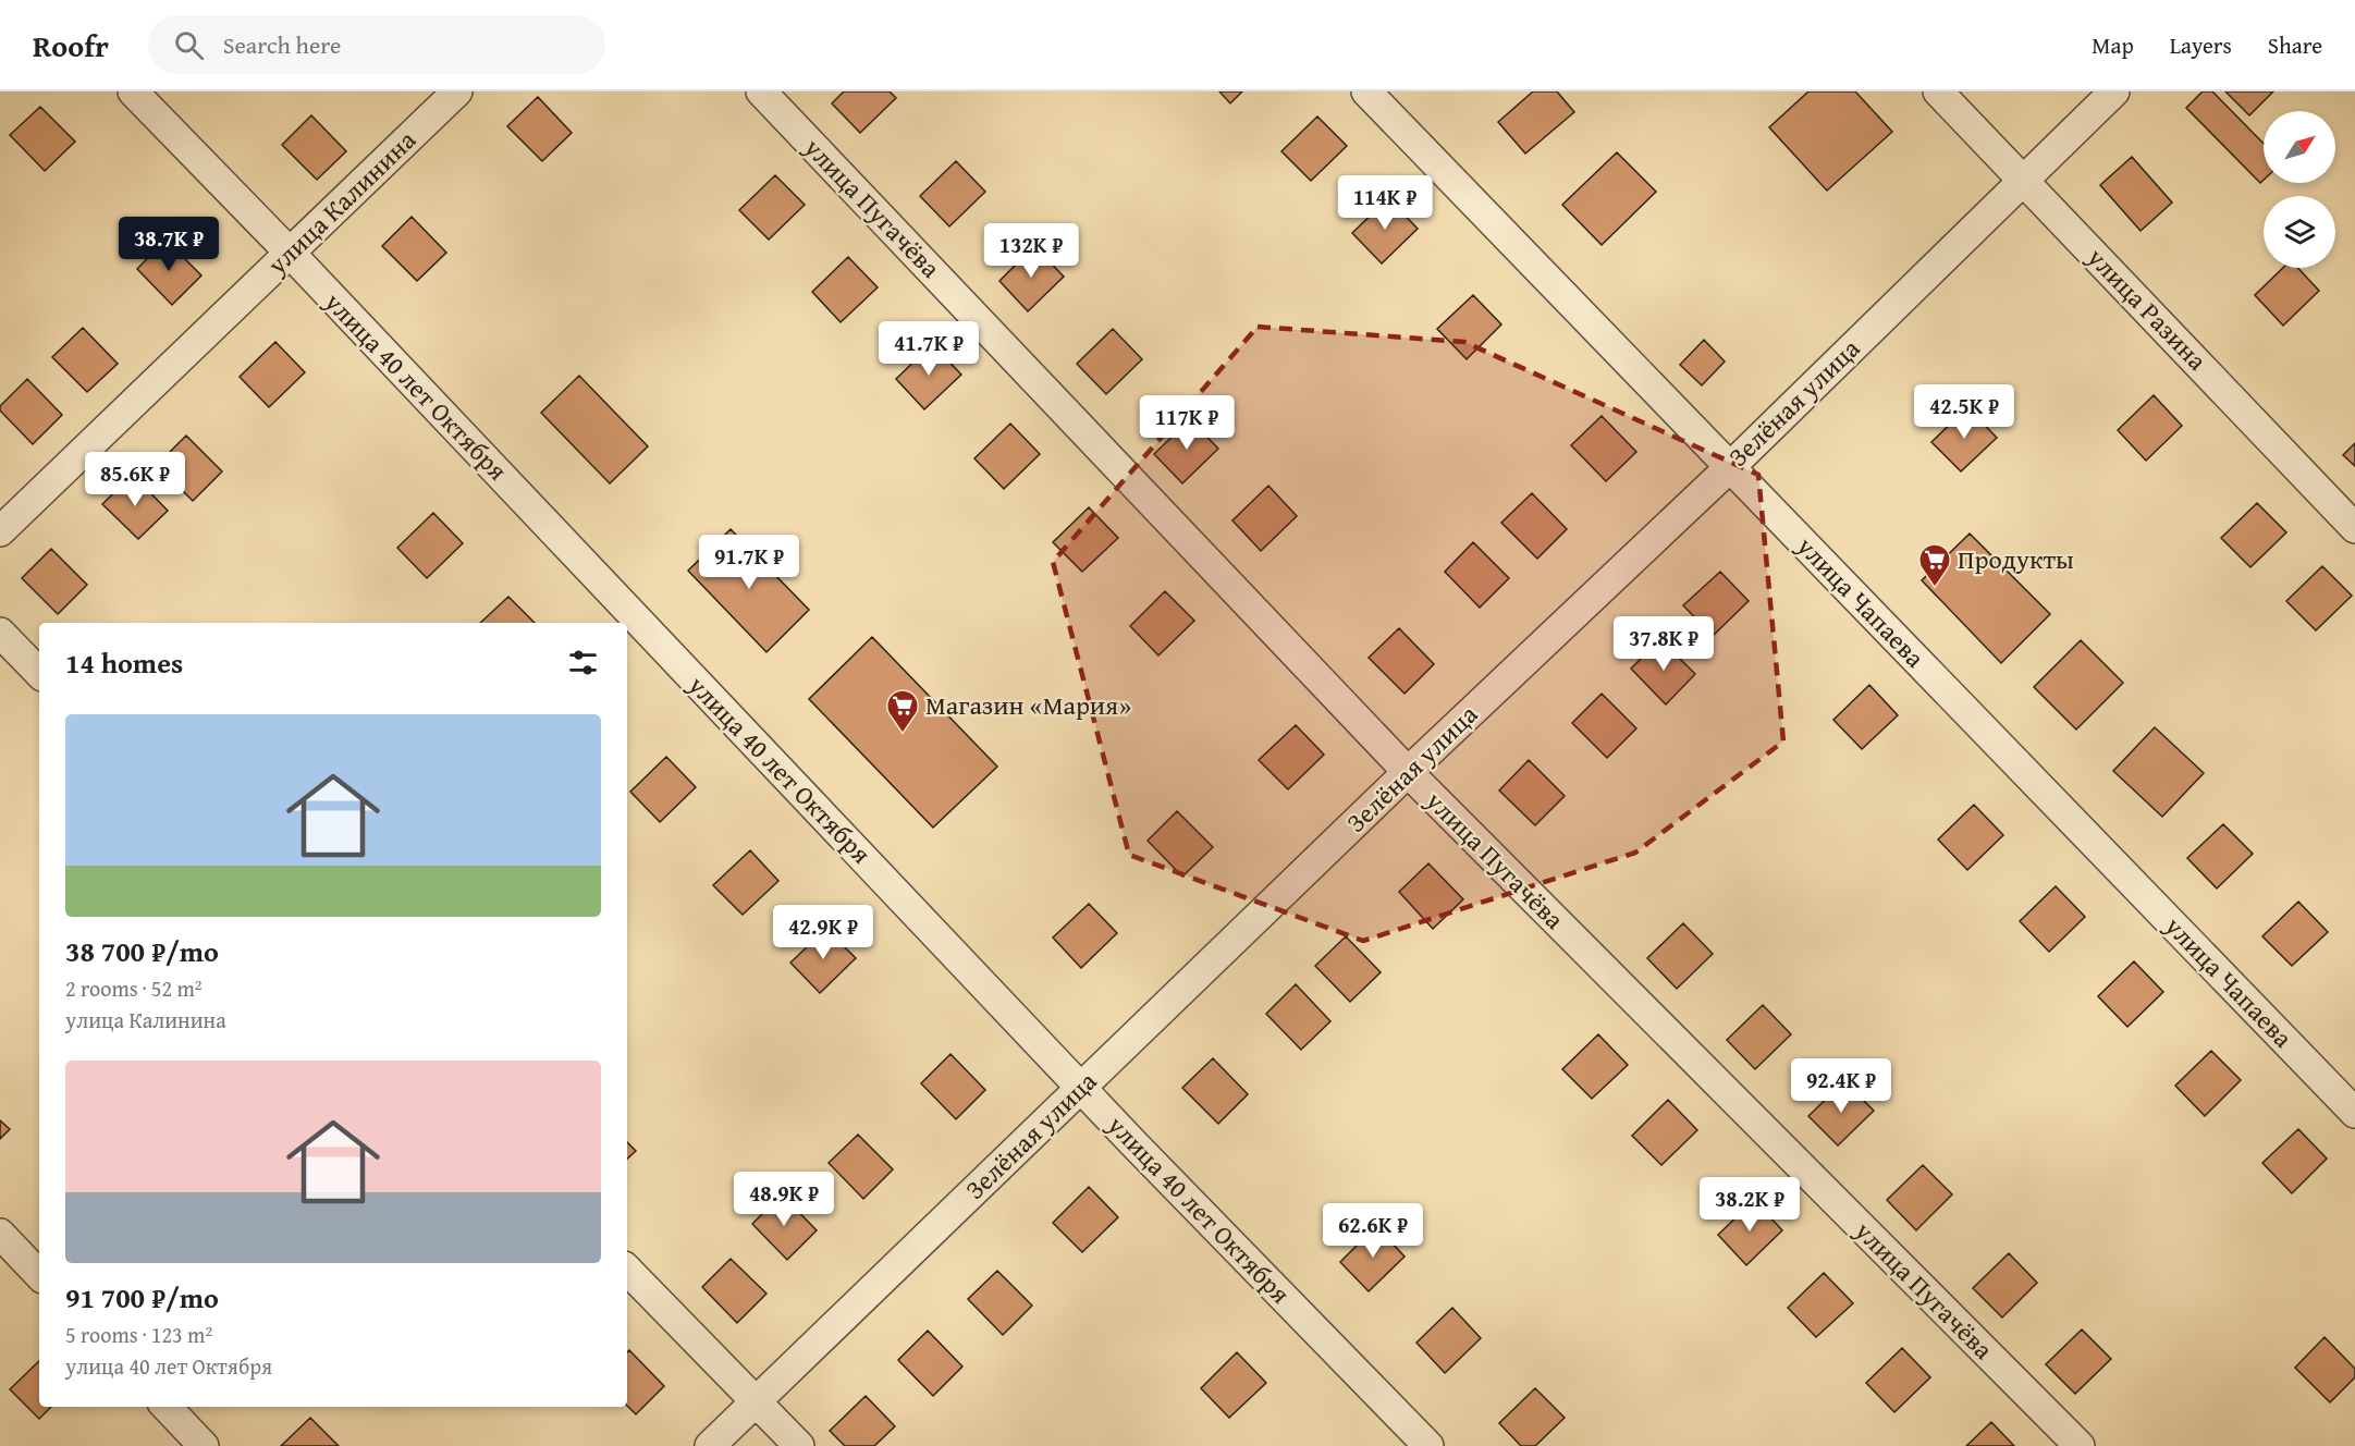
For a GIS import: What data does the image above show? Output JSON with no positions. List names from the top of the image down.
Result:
{
  "streets": {
    "street": [
      "улица Калинина",
      "улица Пугачёва",
      "улица Разина",
      "улица 40 лет Октября",
      "Зелёная улица",
      "улица Чапаева"
    ]
  },
  "crossings": [
    ["улица Калинина", "улица 40 лет Октября"],
    ["улица Пугачёва", "Зелёная улица"],
    ["улица Разина", "Зелёная улица"],
    ["улица 40 лет Октября", "Зелёная улица"],
    ["Зелёная улица", "улица Чапаева"]
  ],
  "places": {
    "supermarket": ["Продукты", "Магазин «Мария»"]
  },
  "north": "top right",
  "page": {
    "header": "Roofr",
    "search": "Search here",
    "nav": ["Map", "Layers", "Share"],
    "price": [
      "114K ₽",
      "38.7K ₽",
      "132K ₽",
      "41.7K ₽",
      "42.5K ₽",
      "117K ₽",
      "85.6K ₽",
      "91.7K ₽",
      "37.8K ₽",
      "42.9K ₽",
      "92.4K ₽",
      "48.9K ₽",
      "38.2K ₽",
      "62.6K ₽"
    ],
    "heading": "14 homes",
    "list": [
      {
        "name": "38 700 ₽/mo",
        "note": "2 rooms · 52 m² · улица Калинина"
      },
      {
        "name": "91 700 ₽/mo",
        "note": "5 rooms · 123 m² · улица 40 лет Октября"
      }
    ]
  }
}
